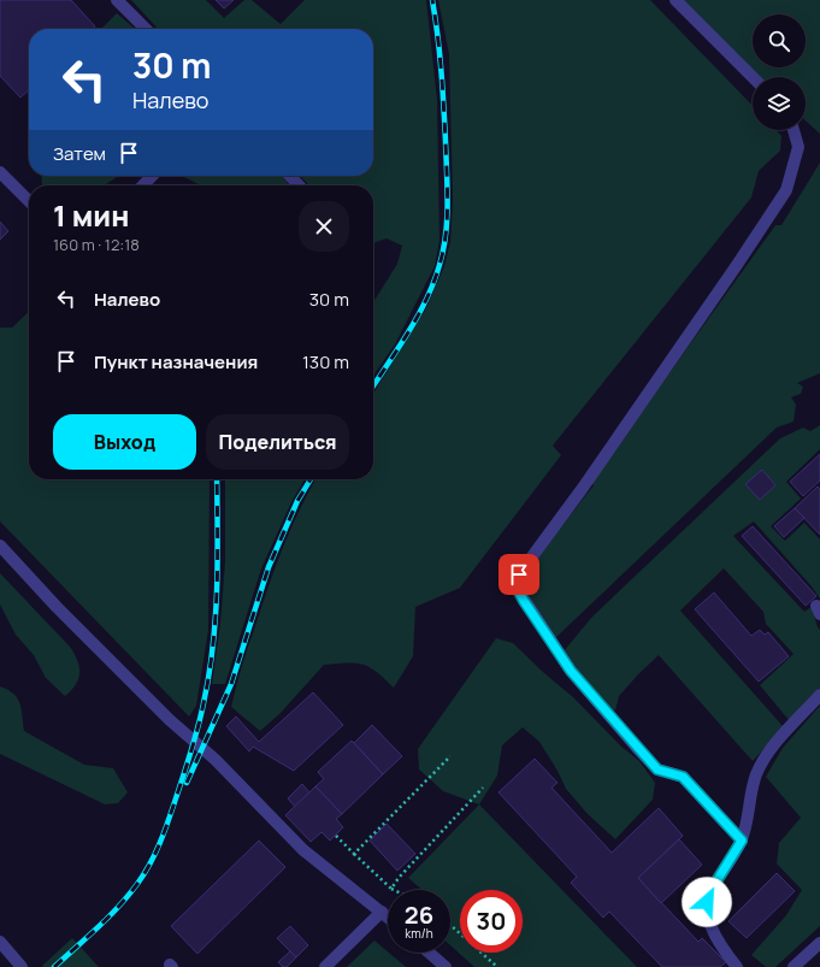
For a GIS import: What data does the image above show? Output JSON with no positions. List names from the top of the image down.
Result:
{
  "page": {
    "turn": ["30 m", "Налево"],
    "then": "Затем",
    "heading": ["1 мин", "160 m · 12:18"],
    "list": [
      {
        "name": "Налево",
        "value": "30 m"
      },
      {
        "name": "Пункт назначения",
        "value": "130 m"
      }
    ],
    "buttons": ["Выход", "Поделиться"],
    "speed": "26 km/h",
    "limit": "30"
  }
}
